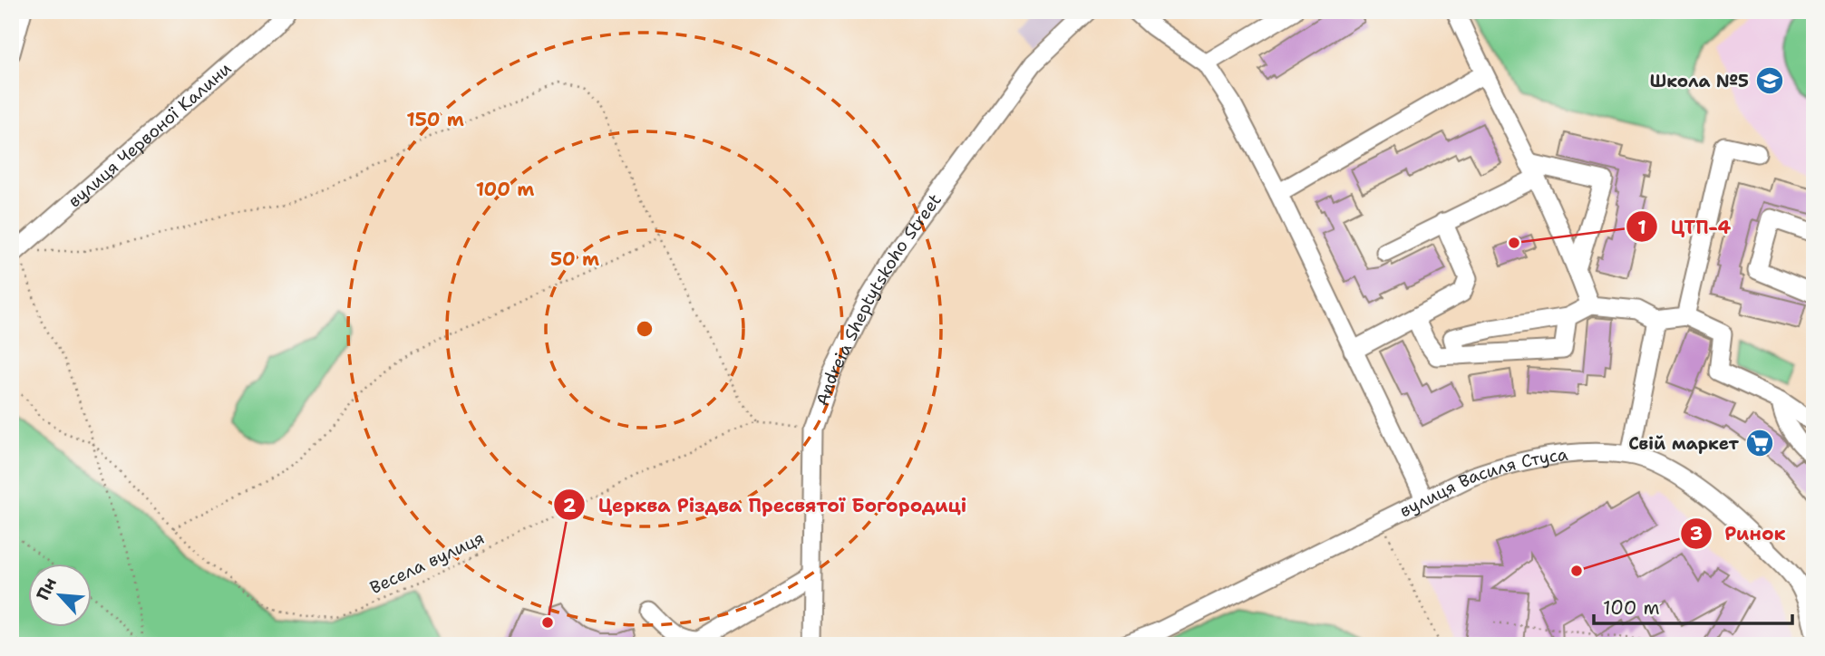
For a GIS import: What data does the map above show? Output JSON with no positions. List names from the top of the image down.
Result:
{
  "streets": {
    "street": ["вулиця Червоної Калини", "Andreia Sheptytskoho Street", "вулиця Василя Стуса"],
    "path": ["Весела вулиця"]
  },
  "places": {
    "school or university": ["Школа №5"],
    "other": ["ЦТП-4", "Ринок", "Церква Різдва Пресвятої Богородиці"],
    "supermarket": ["Свiй маркет"]
  },
  "scale_bar": "100 m",
  "north": "top left",
  "rings": ["150 m", "100 m", "50 m"]
}
